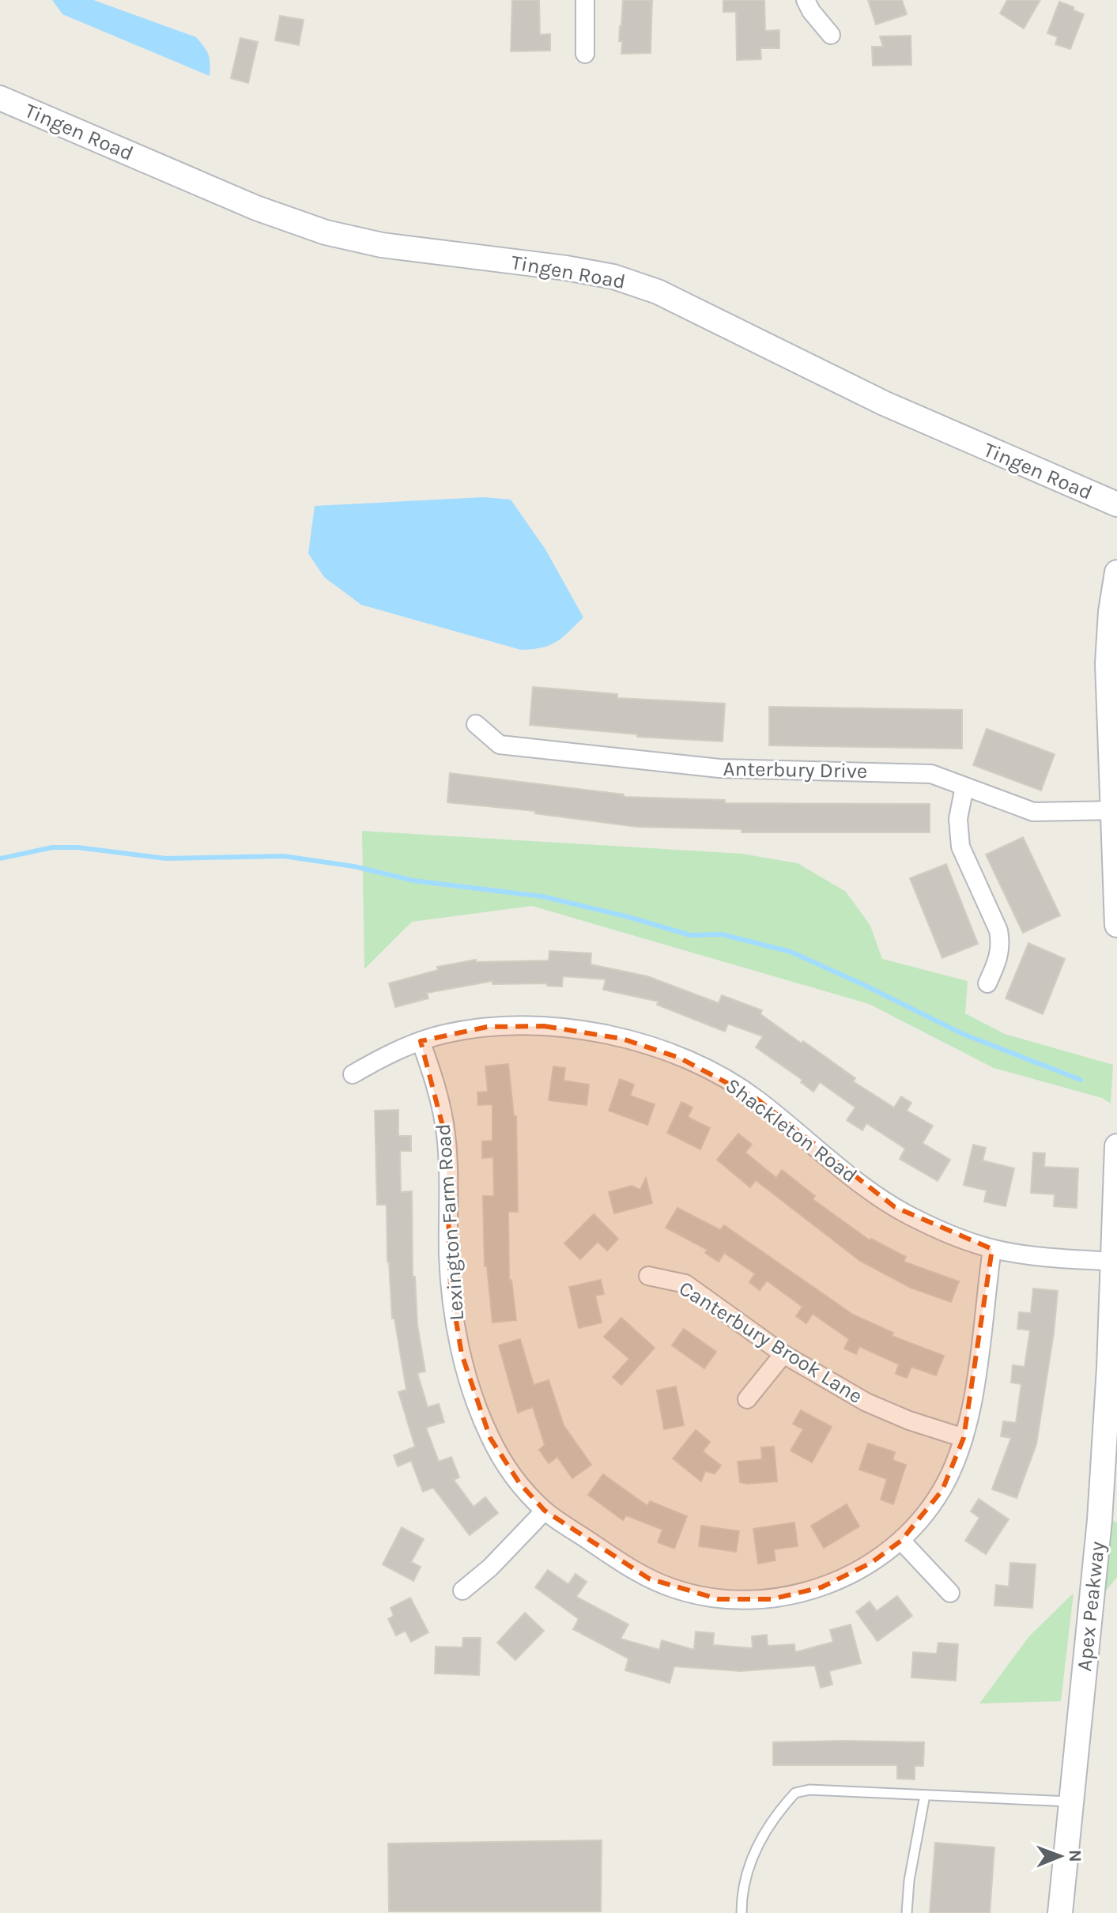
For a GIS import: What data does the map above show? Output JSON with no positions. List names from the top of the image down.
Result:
{
  "streets": {
    "street": [
      "Tingen Road",
      "Anterbury Drive",
      "Shackleton Road",
      "Lexington Farm Road",
      "Canterbury Brook Lane",
      "Apex Peakway"
    ]
  },
  "crossings": [
    ["Shackleton Road", "Lexington Farm Road"],
    ["Shackleton Road", "Apex Peakway"],
    ["Lexington Farm Road", "Canterbury Brook Lane"]
  ],
  "north": "right"
}
